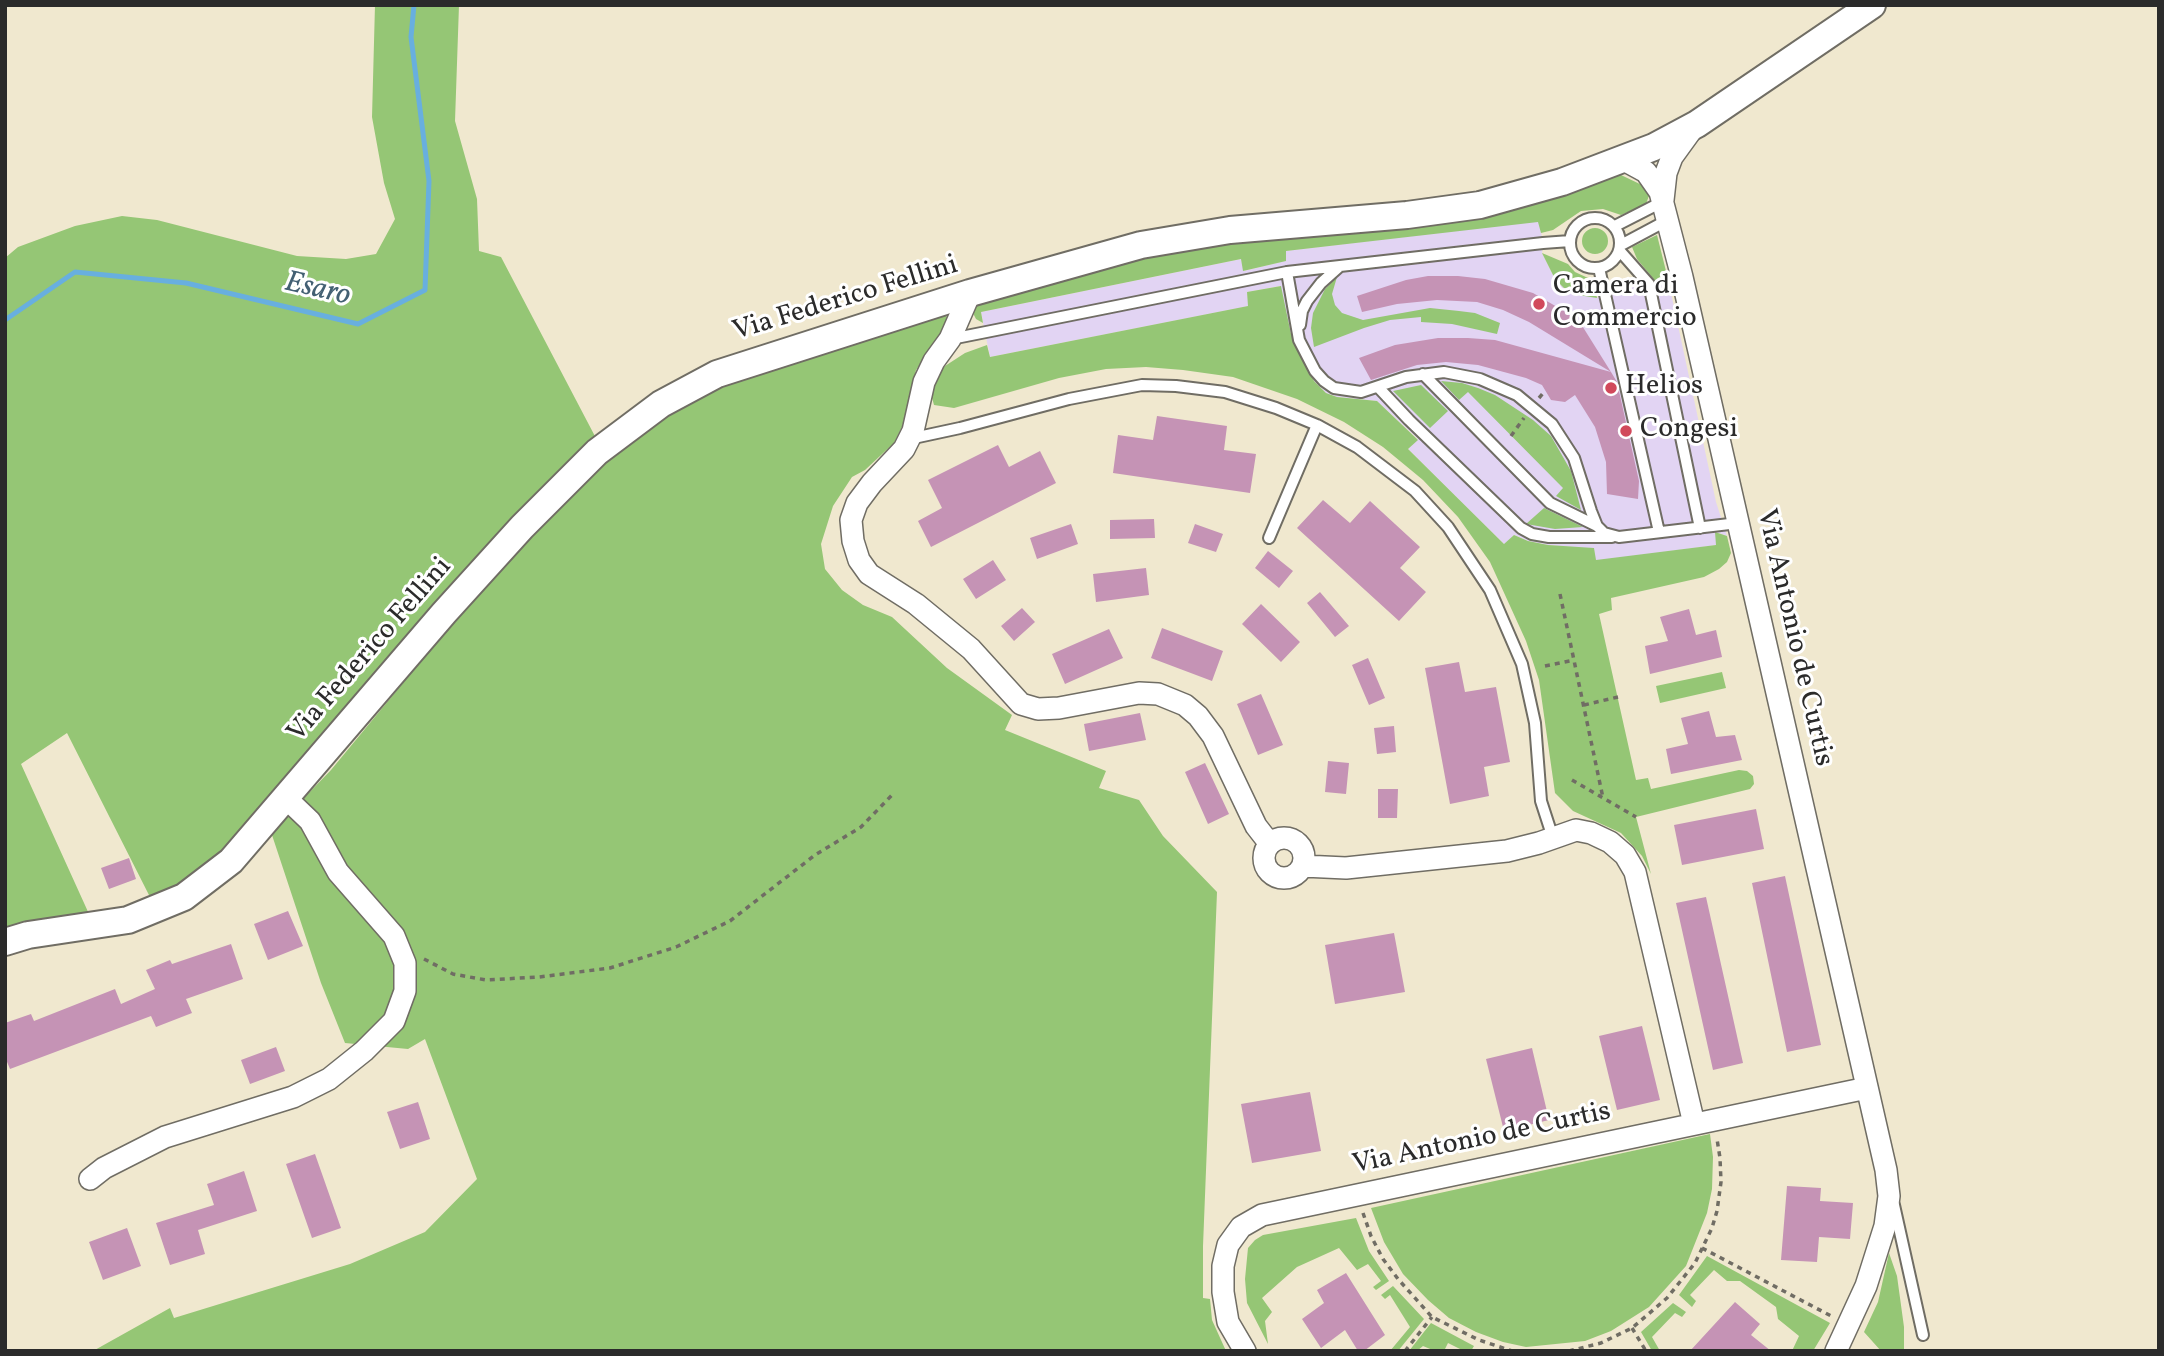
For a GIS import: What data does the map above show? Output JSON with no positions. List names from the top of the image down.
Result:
{
  "streets": {
    "street": ["Via Federico Fellini", "Via Antonio de Curtis"]
  },
  "water": ["Esaro"],
  "places": ["Camera di Commercio", "Helios", "Congesi"]
}
